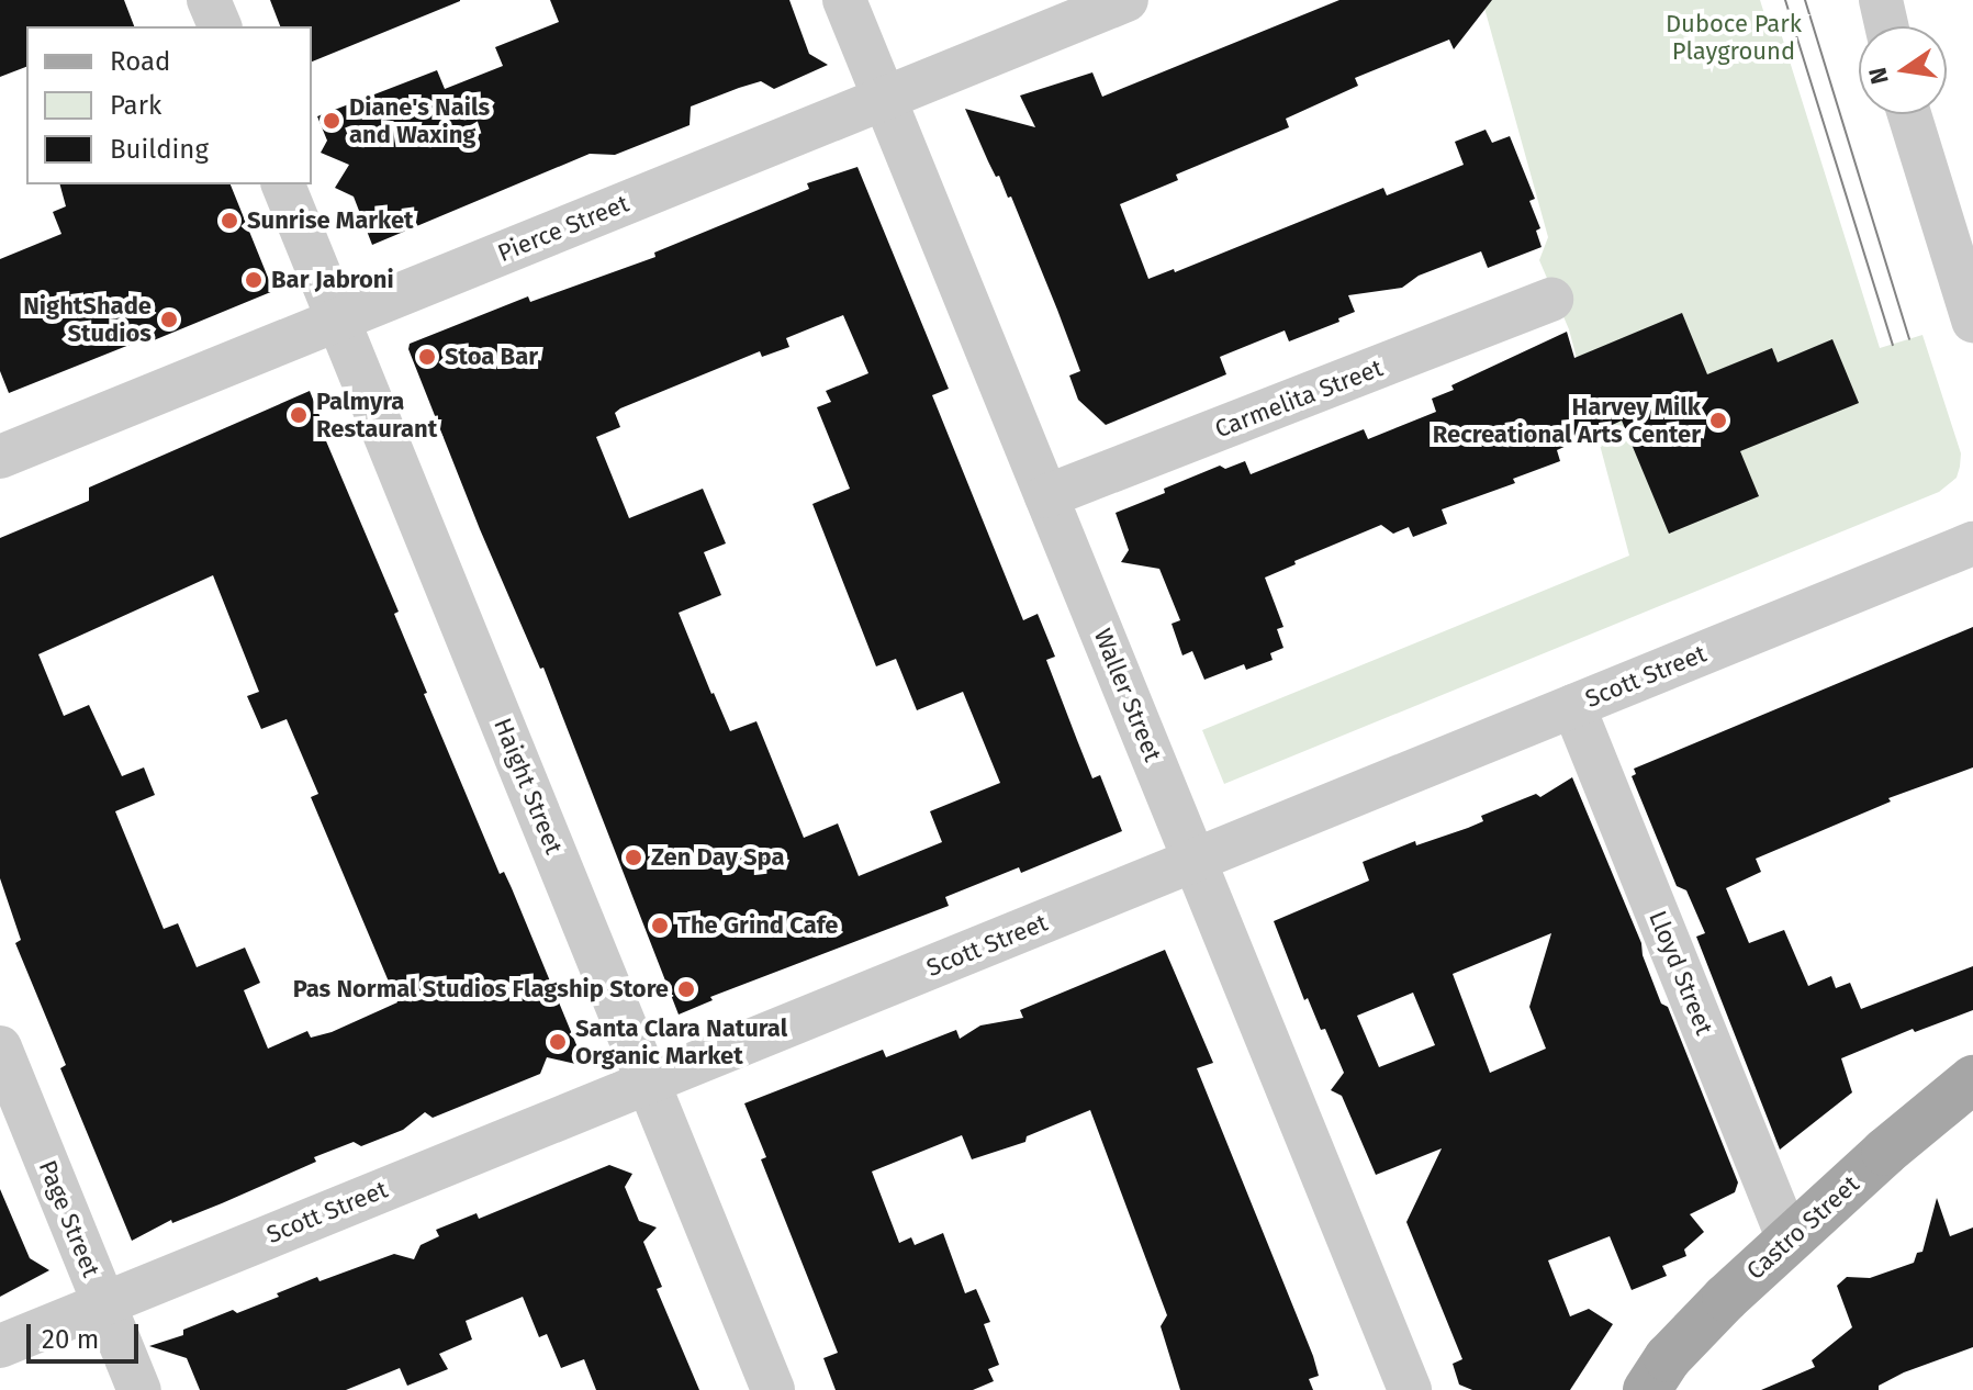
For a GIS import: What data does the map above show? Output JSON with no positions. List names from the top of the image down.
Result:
{
  "streets": {
    "main road": ["Castro Street"],
    "street": [
      "Pierce Street",
      "Carmelita Street",
      "Scott Street",
      "Waller Street",
      "Haight Street",
      "Lloyd Street",
      "Page Street"
    ]
  },
  "crossings": [
    ["Pierce Street", "Waller Street"],
    ["Pierce Street", "Haight Street"],
    ["Carmelita Street", "Waller Street"],
    ["Scott Street", "Waller Street"],
    ["Scott Street", "Haight Street"],
    ["Scott Street", "Lloyd Street"],
    ["Scott Street", "Page Street"],
    ["Lloyd Street", "Castro Street"]
  ],
  "parks": ["Duboce Park Playground"],
  "places": [
    "Diane's Nails and Waxing",
    "Sunrise Market",
    "Bar Jabroni",
    "NightShade Studios",
    "Stoa Bar",
    "Palmyra Restaurant",
    "Harvey Milk Recreational Arts Center",
    "Zen Day Spa",
    "The Grind Cafe",
    "Pas Normal Studios Flagship Store",
    "Santa Clara Natural Organic Market"
  ],
  "legend": ["Road", "Park", "Building"],
  "scale_bar": "20 m",
  "north": "left"
}
